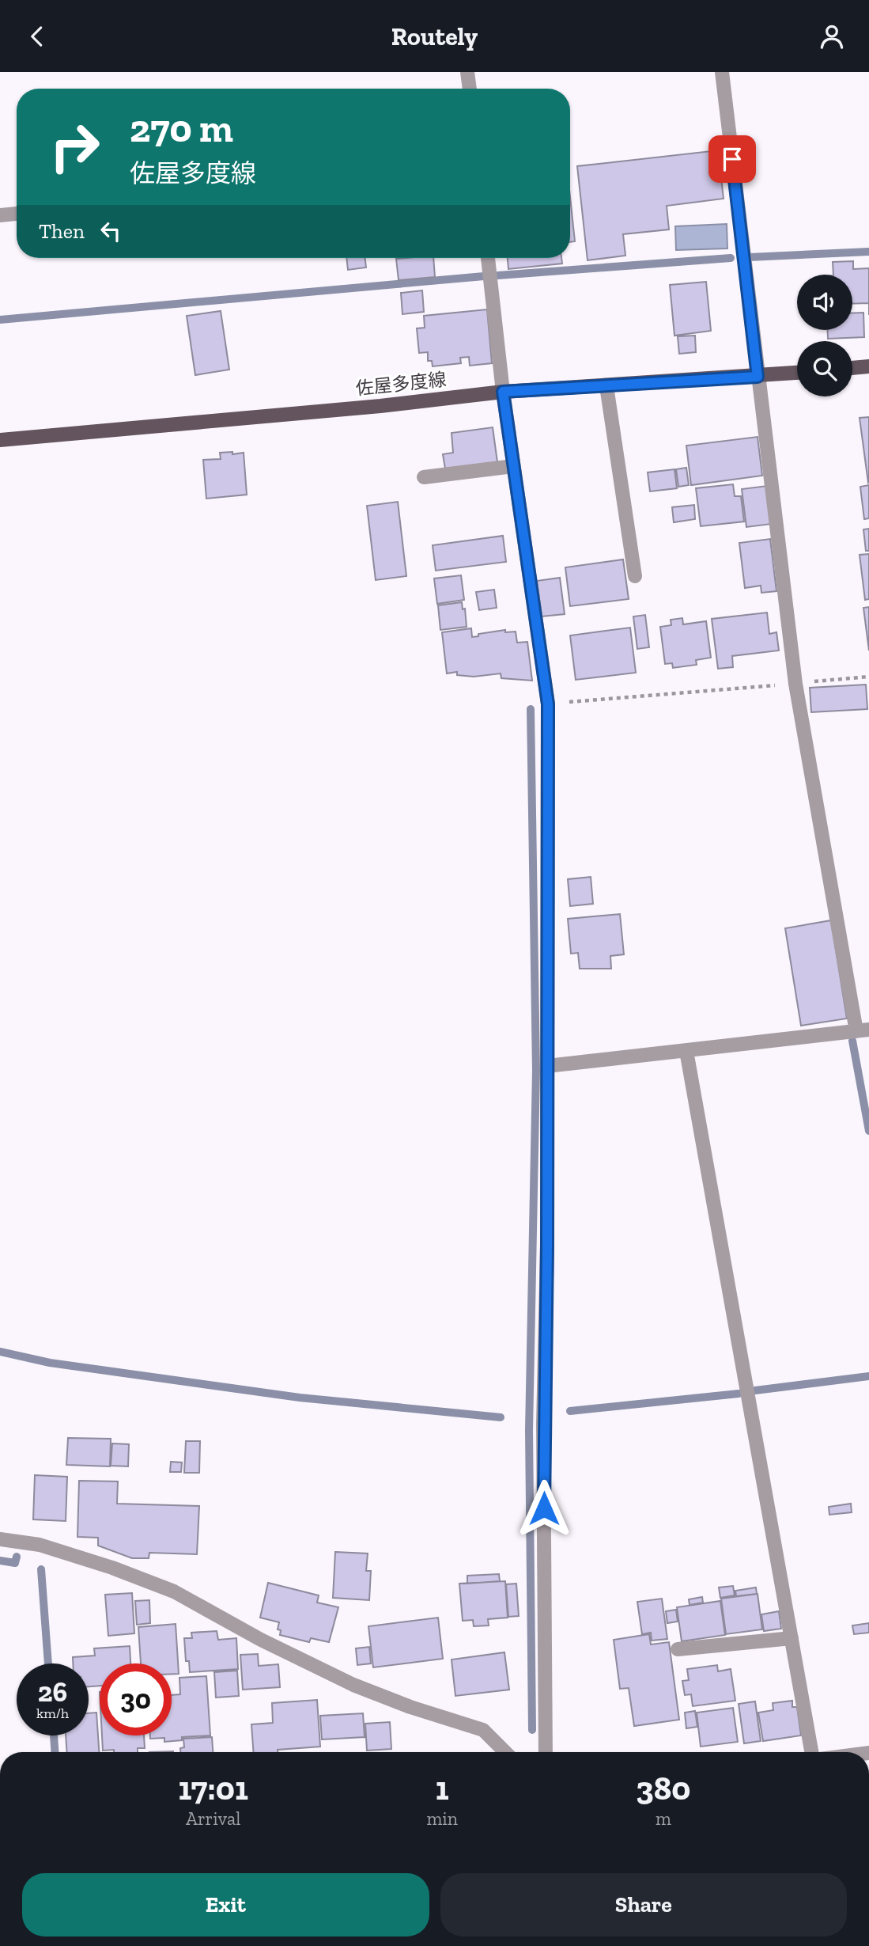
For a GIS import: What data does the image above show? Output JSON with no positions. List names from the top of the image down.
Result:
{
  "streets": {
    "main road": ["佐屋多度線"]
  },
  "page": {
    "header": "Routely",
    "turn": ["270 m", "佐屋多度線"],
    "then": "Then",
    "speed": "26 km/h",
    "limit": "30",
    "eta": [
      "17:01",
      "Arrival",
      "1",
      "min",
      "380",
      "m"
    ],
    "buttons": ["Exit", "Share"]
  }
}
